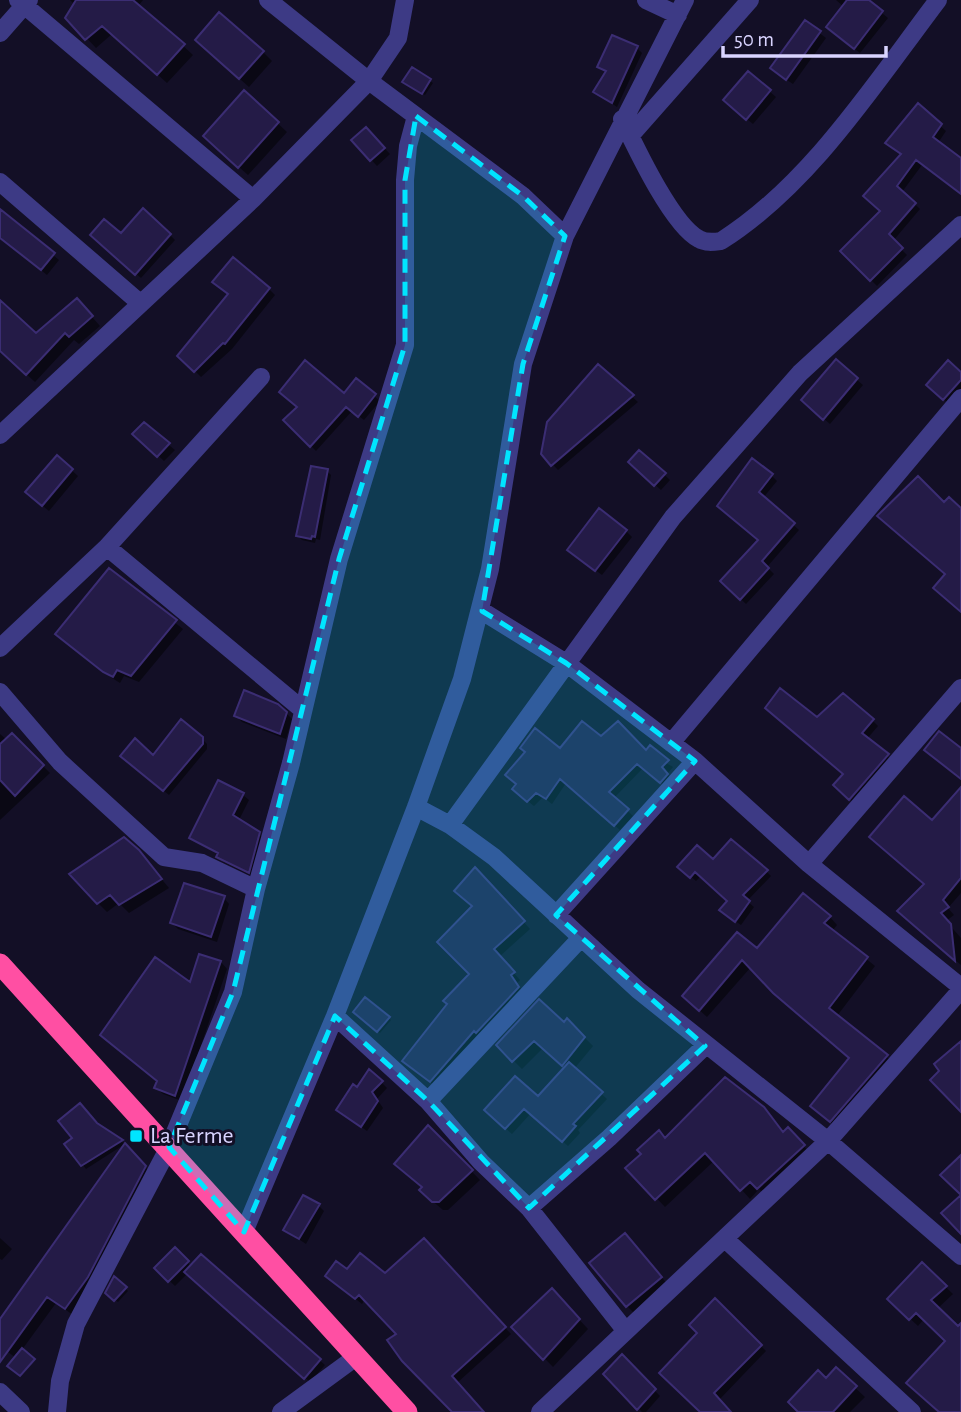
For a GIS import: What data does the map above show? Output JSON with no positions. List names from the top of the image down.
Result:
{
  "places": {
    "transit": ["La Ferme"]
  },
  "scale_bar": "50 m"
}
